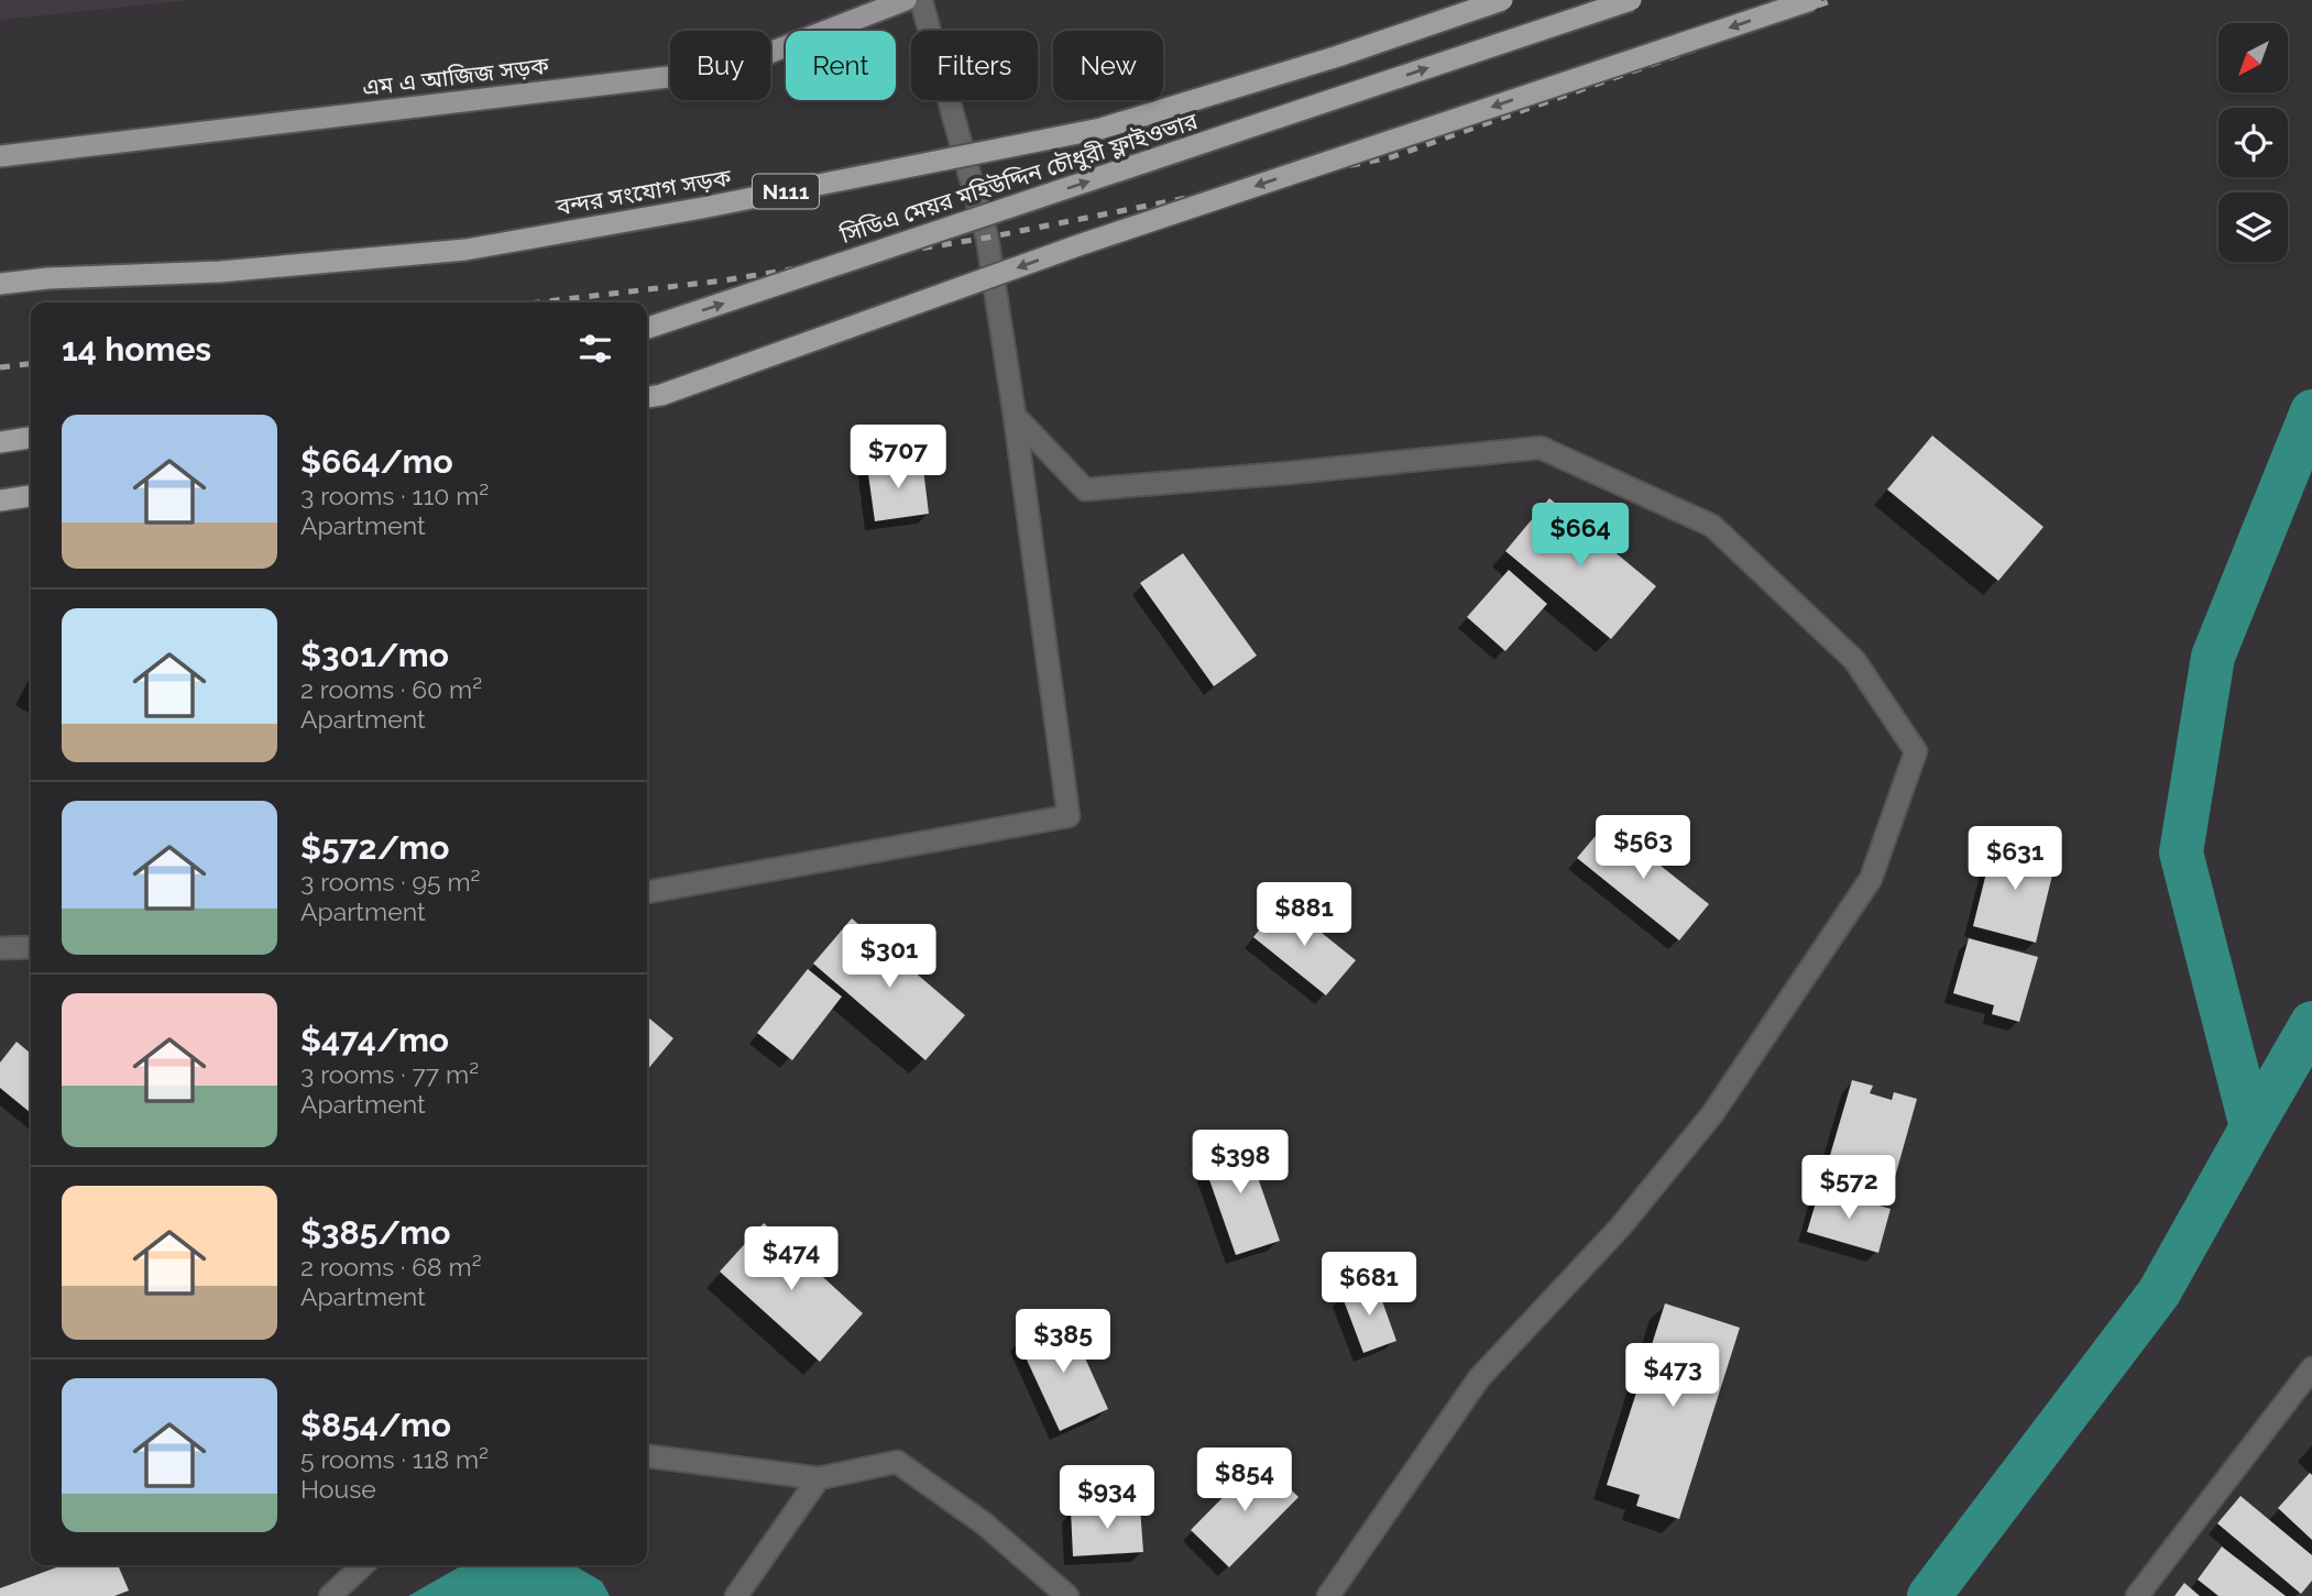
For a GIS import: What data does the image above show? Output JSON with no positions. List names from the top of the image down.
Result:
{
  "streets": {
    "highway": ["সিডিএ মেয়র মহিউদ্দিন চৌধুরী ফ্লাইওভার", "N111", "বন্দর সংযোগ সড়ক"],
    "main road": ["এম এ আজিজ সড়ক"]
  },
  "north": "bottom left",
  "page": {
    "chip": [
      "Buy",
      "Rent",
      "Filters",
      "New"
    ],
    "heading": "14 homes",
    "list": [
      {
        "name": "$664/mo",
        "note": "3 rooms · 110 m² · Apartment"
      },
      {
        "name": "$301/mo",
        "note": "2 rooms · 60 m² · Apartment"
      },
      {
        "name": "$572/mo",
        "note": "3 rooms · 95 m² · Apartment"
      },
      {
        "name": "$474/mo",
        "note": "3 rooms · 77 m² · Apartment"
      },
      {
        "name": "$385/mo",
        "note": "2 rooms · 68 m² · Apartment"
      },
      {
        "name": "$854/mo",
        "note": "5 rooms · 118 m² · House"
      }
    ],
    "price": [
      "$707",
      "$664",
      "$563",
      "$631",
      "$881",
      "$301",
      "$398",
      "$572",
      "$474",
      "$681",
      "$385",
      "$473",
      "$854",
      "$934"
    ]
  }
}
